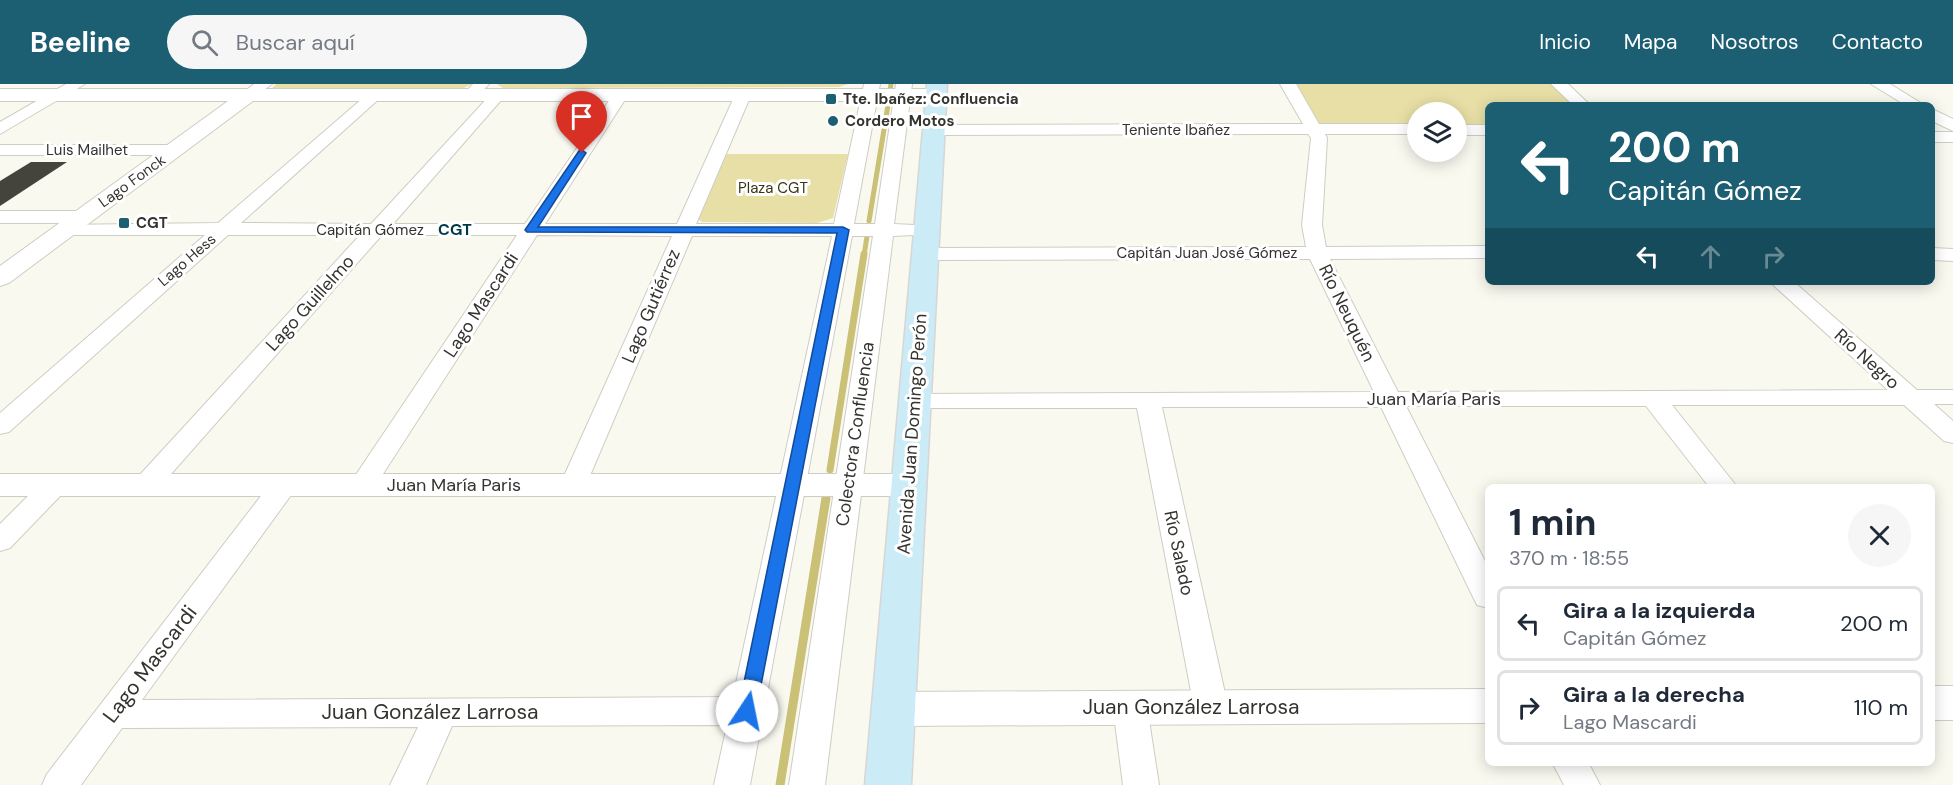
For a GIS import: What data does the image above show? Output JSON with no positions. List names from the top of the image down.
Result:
{
  "streets": {
    "main road": ["Avenida Juan Domingo Perón"],
    "street": [
      "Teniente Ibañez",
      "Luis Mailhet",
      "Lago Fonck",
      "Capitán Gómez",
      "Capitán Juan José Gómez",
      "Lago Hess",
      "Lago Guillelmo",
      "Lago Mascardi",
      "Lago Gutiérrez",
      "Río Neuquén",
      "Río Negro",
      "Juan María Paris",
      "Colectora Confluencia",
      "Río Salado",
      "Juan González Larrosa"
    ]
  },
  "crossings": [
    ["Teniente Ibañez", "Río Neuquén"],
    ["Teniente Ibañez", "Avenida Juan Domingo Perón"],
    ["Luis Mailhet", "Lago Fonck"],
    ["Lago Fonck", "Capitán Gómez"],
    ["Capitán Gómez", "Capitán Juan José Gómez"],
    ["Capitán Gómez", "Lago Hess"],
    ["Capitán Gómez", "Lago Guillelmo"],
    ["Capitán Gómez", "Lago Mascardi"],
    ["Capitán Gómez", "Lago Gutiérrez"],
    ["Capitán Gómez", "Colectora Confluencia"],
    ["Capitán Gómez", "Avenida Juan Domingo Perón"],
    ["Capitán Juan José Gómez", "Río Neuquén"],
    ["Capitán Juan José Gómez", "Avenida Juan Domingo Perón"],
    ["Lago Guillelmo", "Juan María Paris"],
    ["Lago Mascardi", "Juan María Paris"],
    ["Lago Mascardi", "Juan González Larrosa"],
    ["Lago Gutiérrez", "Juan María Paris"],
    ["Río Neuquén", "Juan María Paris"],
    ["Río Negro", "Juan María Paris"],
    ["Juan María Paris", "Colectora Confluencia"],
    ["Juan María Paris", "Avenida Juan Domingo Perón"],
    ["Juan María Paris", "Río Salado"],
    ["Avenida Juan Domingo Perón", "Juan González Larrosa"],
    ["Río Salado", "Juan González Larrosa"]
  ],
  "districts": ["CGT"],
  "parks": ["Plaza CGT"],
  "places": {
    "transit": ["Tte. Ibañez: Confluencia", "CGT"],
    "other": ["Cordero Motos"]
  },
  "page": {
    "header": "Beeline",
    "search": "Buscar aquí",
    "nav": [
      "Inicio",
      "Mapa",
      "Nosotros",
      "Contacto"
    ],
    "turn": ["200 m", "Capitán Gómez"],
    "heading": ["1 min", "370 m · 18:55"],
    "list": [
      {
        "name": "Gira a la izquierda",
        "note": "Capitán Gómez",
        "value": "200 m"
      },
      {
        "name": "Gira a la derecha",
        "note": "Lago Mascardi",
        "value": "110 m"
      }
    ]
  }
}
